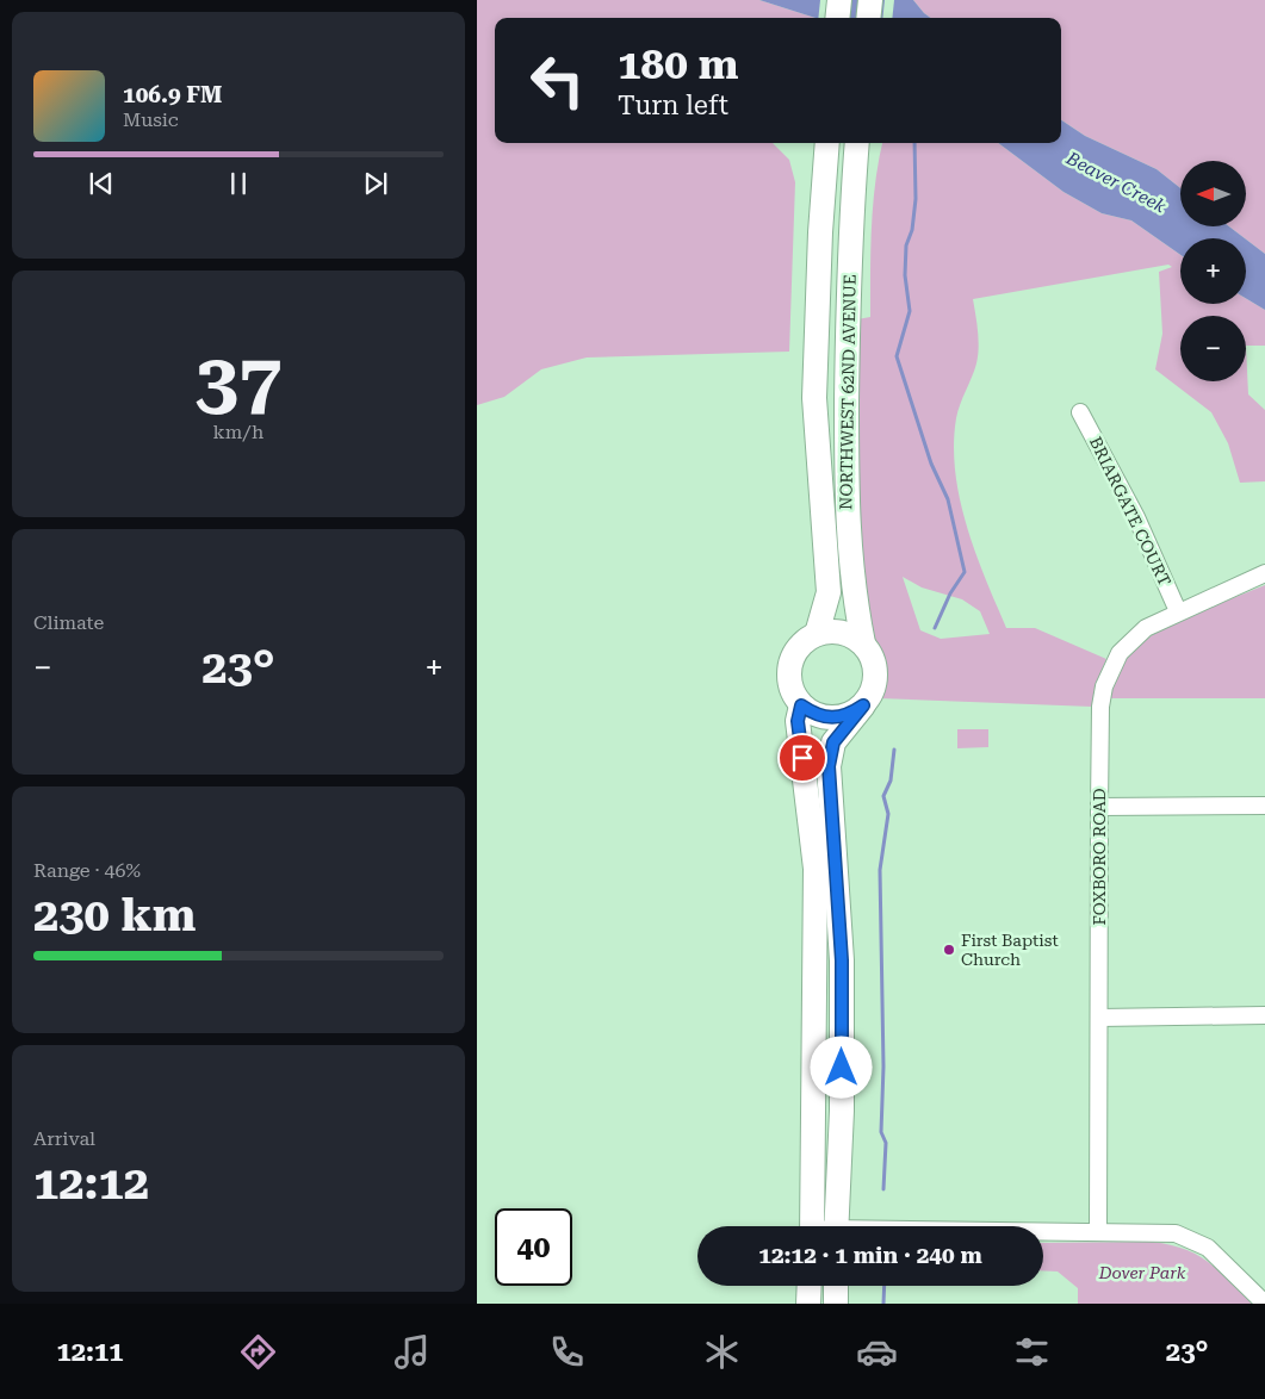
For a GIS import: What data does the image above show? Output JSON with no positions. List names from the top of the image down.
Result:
{
  "streets": {
    "street": ["NORTHWEST 62ND AVENUE", "BRIARGATE COURT", "FOXBORO ROAD"]
  },
  "crossings": [
    ["BRIARGATE COURT", "FOXBORO ROAD"]
  ],
  "water": ["Beaver Creek"],
  "parks": ["Dover Park"],
  "places": ["First Baptist Church"],
  "north": "left",
  "page": {
    "turn": ["180 m", "Turn left"],
    "song": ["106.9 FM", "Music"],
    "map_buttons": ["+", "−"],
    "tile": [
      ["37", "km/h"],
      "Climate",
      ["Range · 46%", "230 km"],
      ["Arrival", "12:12"]
    ],
    "heat": ["−", "23°", "+"],
    "limit": "40",
    "trip": "12:12 · 1 min · 240 m",
    "tabs": ["12:11", "23°"]
  }
}
